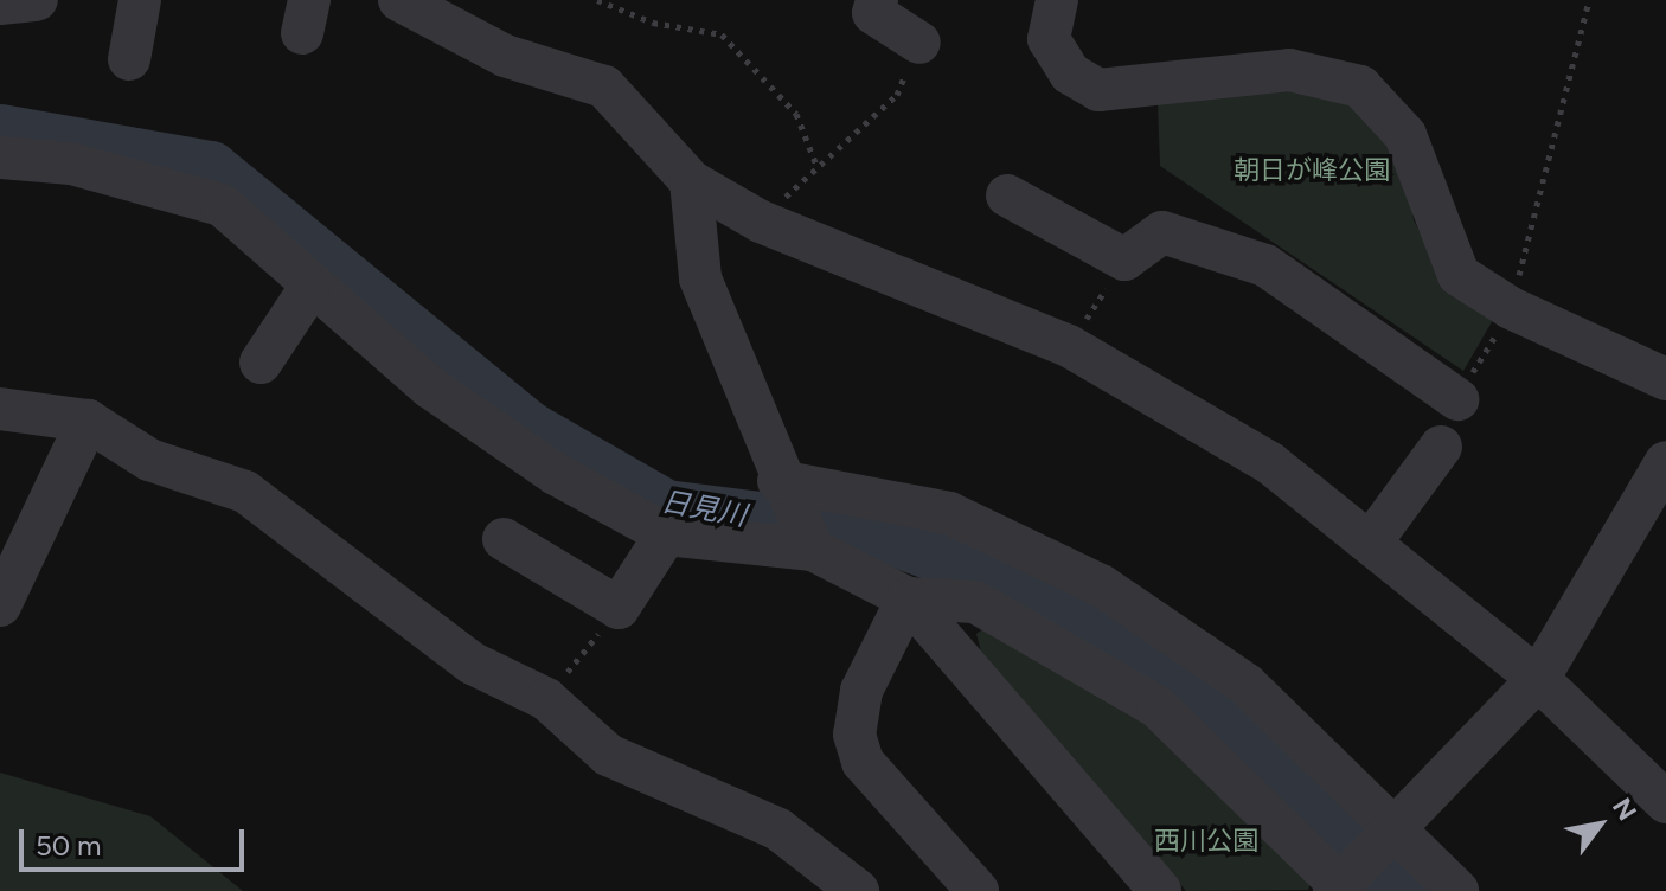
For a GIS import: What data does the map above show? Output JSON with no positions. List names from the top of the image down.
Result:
{
  "water": ["日見川"],
  "parks": ["朝日が峰公園", "西川公園"],
  "scale_bar": "50 m",
  "north": "top right"
}
